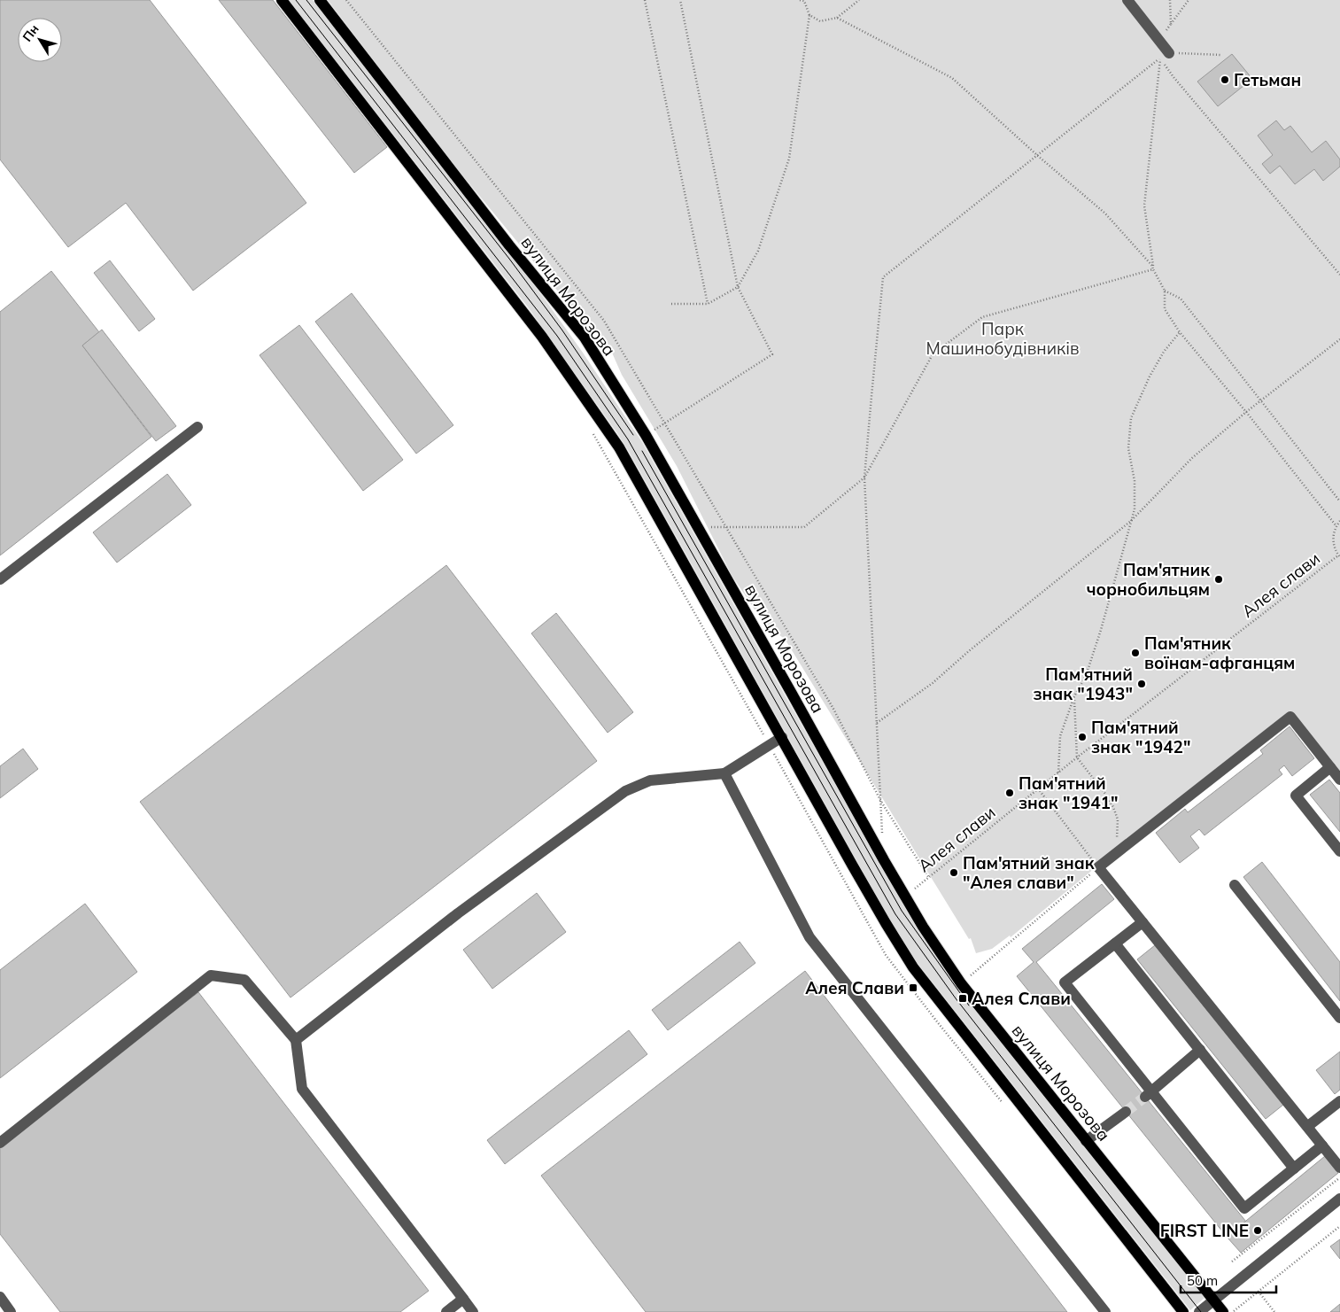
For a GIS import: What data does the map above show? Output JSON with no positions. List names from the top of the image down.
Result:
{
  "streets": {
    "main road": ["вулиця Морозова"],
    "path": ["Алея слави"]
  },
  "crossings": [
    ["вулиця Морозова", "Алея слави"]
  ],
  "parks": ["Парк Машинобудівників"],
  "places": {
    "other": [
      "Гетьман",
      "Пам'ятник чорнобильцям",
      "Пам'ятник воїнам-афганцям",
      "Пам'ятний знак \"1943\"",
      "Пам'ятний знак \"1942\"",
      "Пам'ятний знак \"1941\"",
      "Пам'ятний знак \"Алея слави\"",
      "FIRST LINE"
    ],
    "transit": ["Aлея Слави", "Алея Слави"]
  },
  "scale_bar": "50 m",
  "north": "top left"
}
